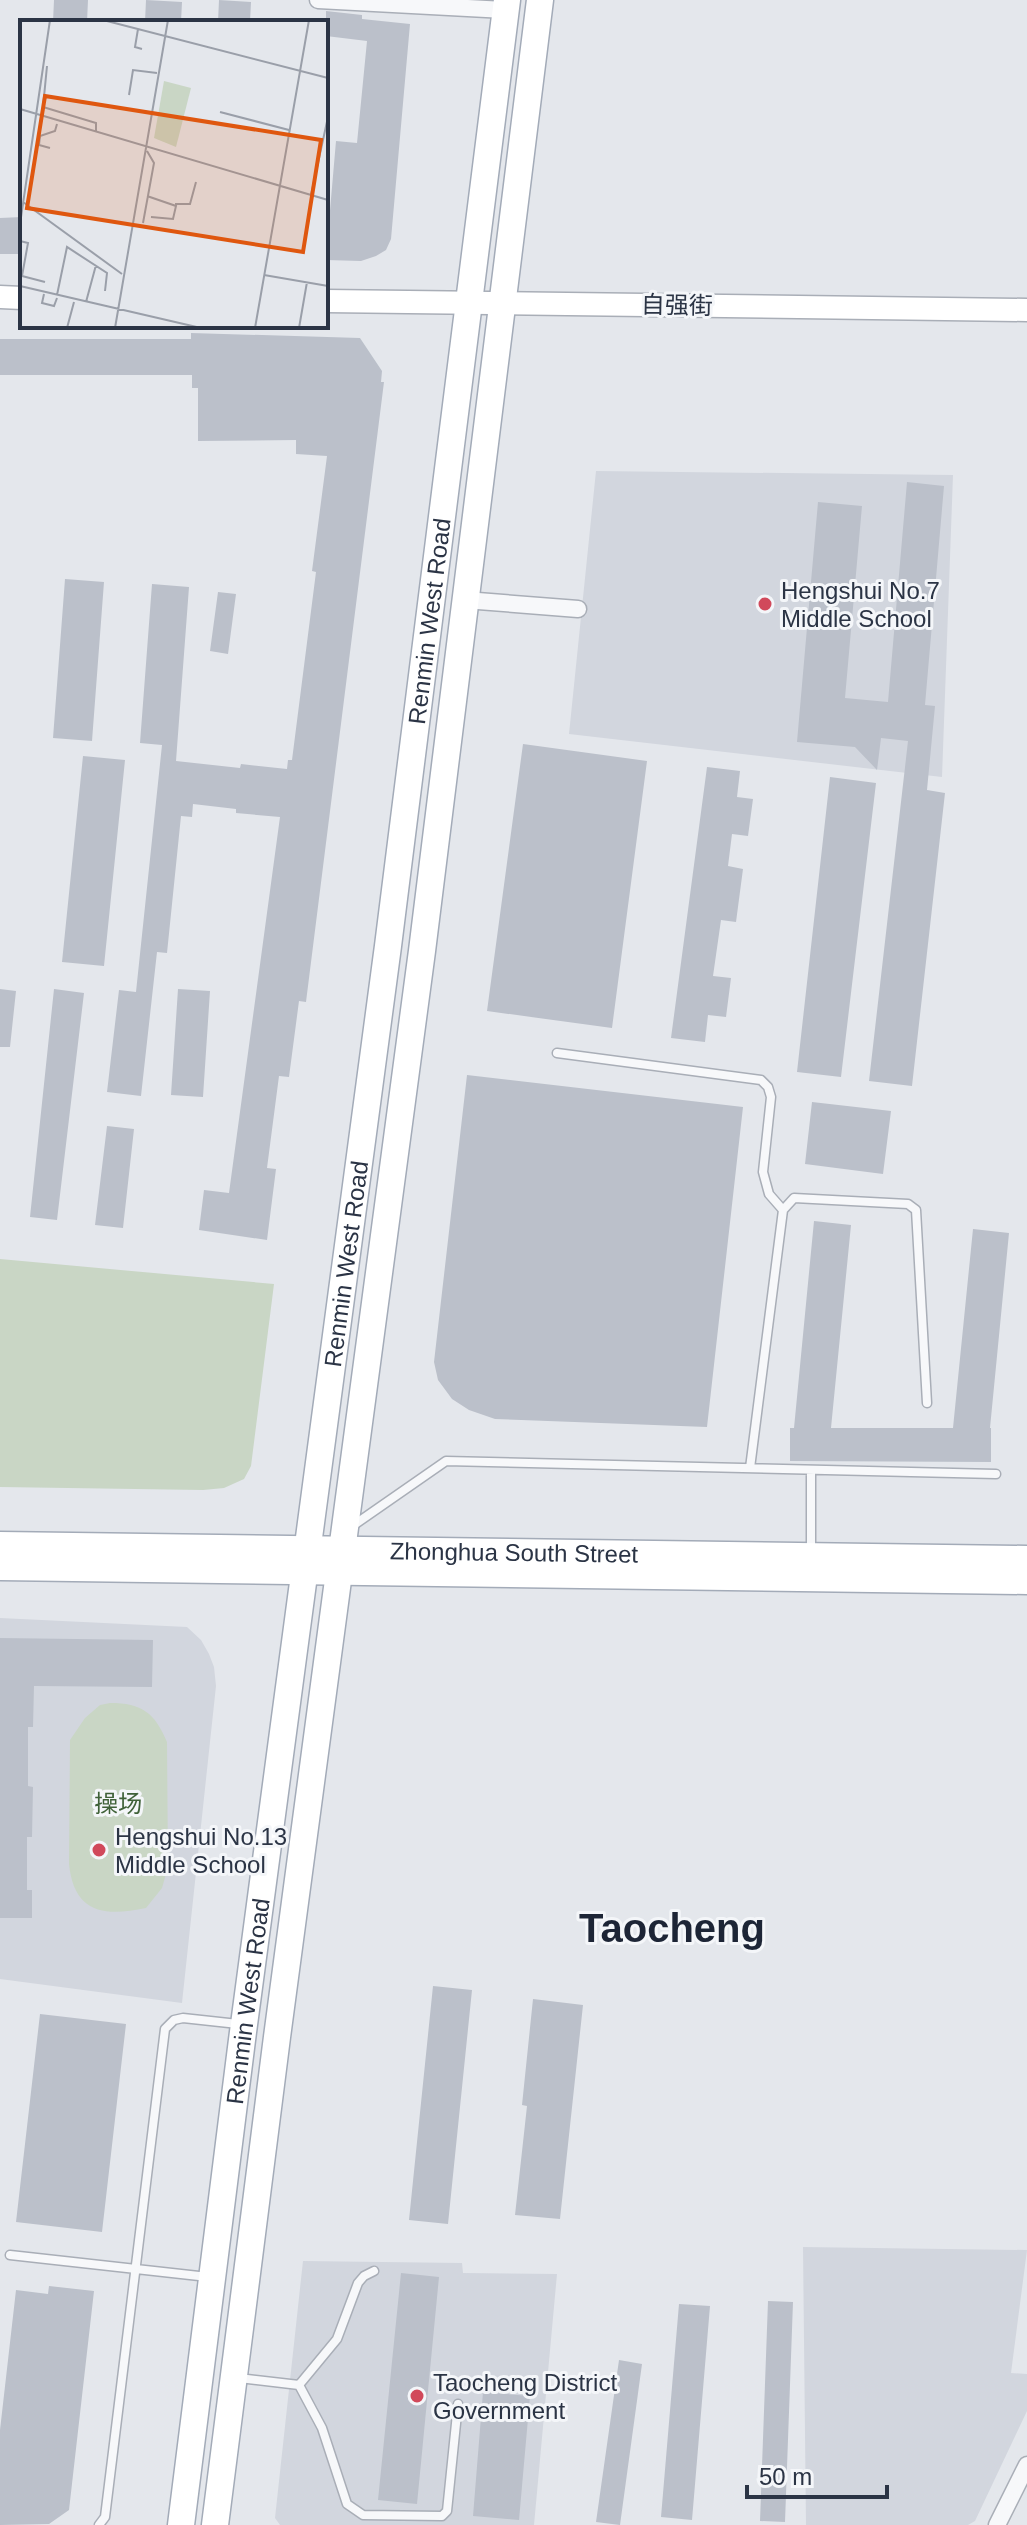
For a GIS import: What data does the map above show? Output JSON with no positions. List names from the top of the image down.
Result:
{
  "streets": {
    "main road": ["Renmin West Road", "Zhonghua South Street"],
    "street": ["自强街"]
  },
  "crossings": [
    ["自强街", "Renmin West Road"],
    ["Renmin West Road", "Zhonghua South Street"]
  ],
  "districts": ["Taocheng"],
  "parks": ["操场"],
  "places": ["Hengshui No.7 Middle School", "Hengshui No.13 Middle School", "Taocheng District Government"],
  "scale_bar": "50 m"
}
